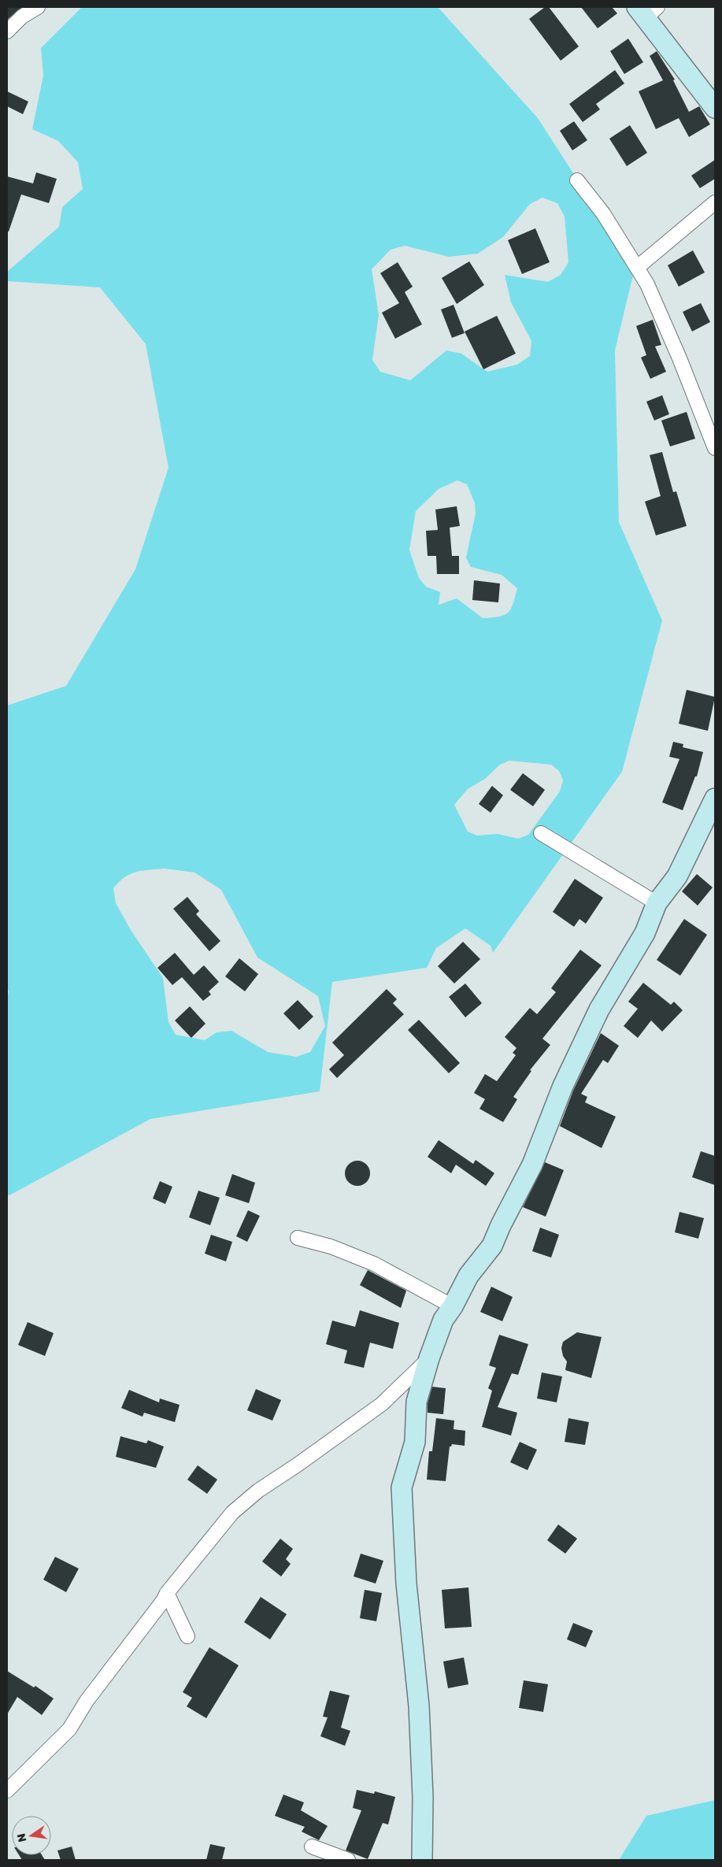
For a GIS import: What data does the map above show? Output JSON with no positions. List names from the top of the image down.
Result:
{
  "north": "left"
}
